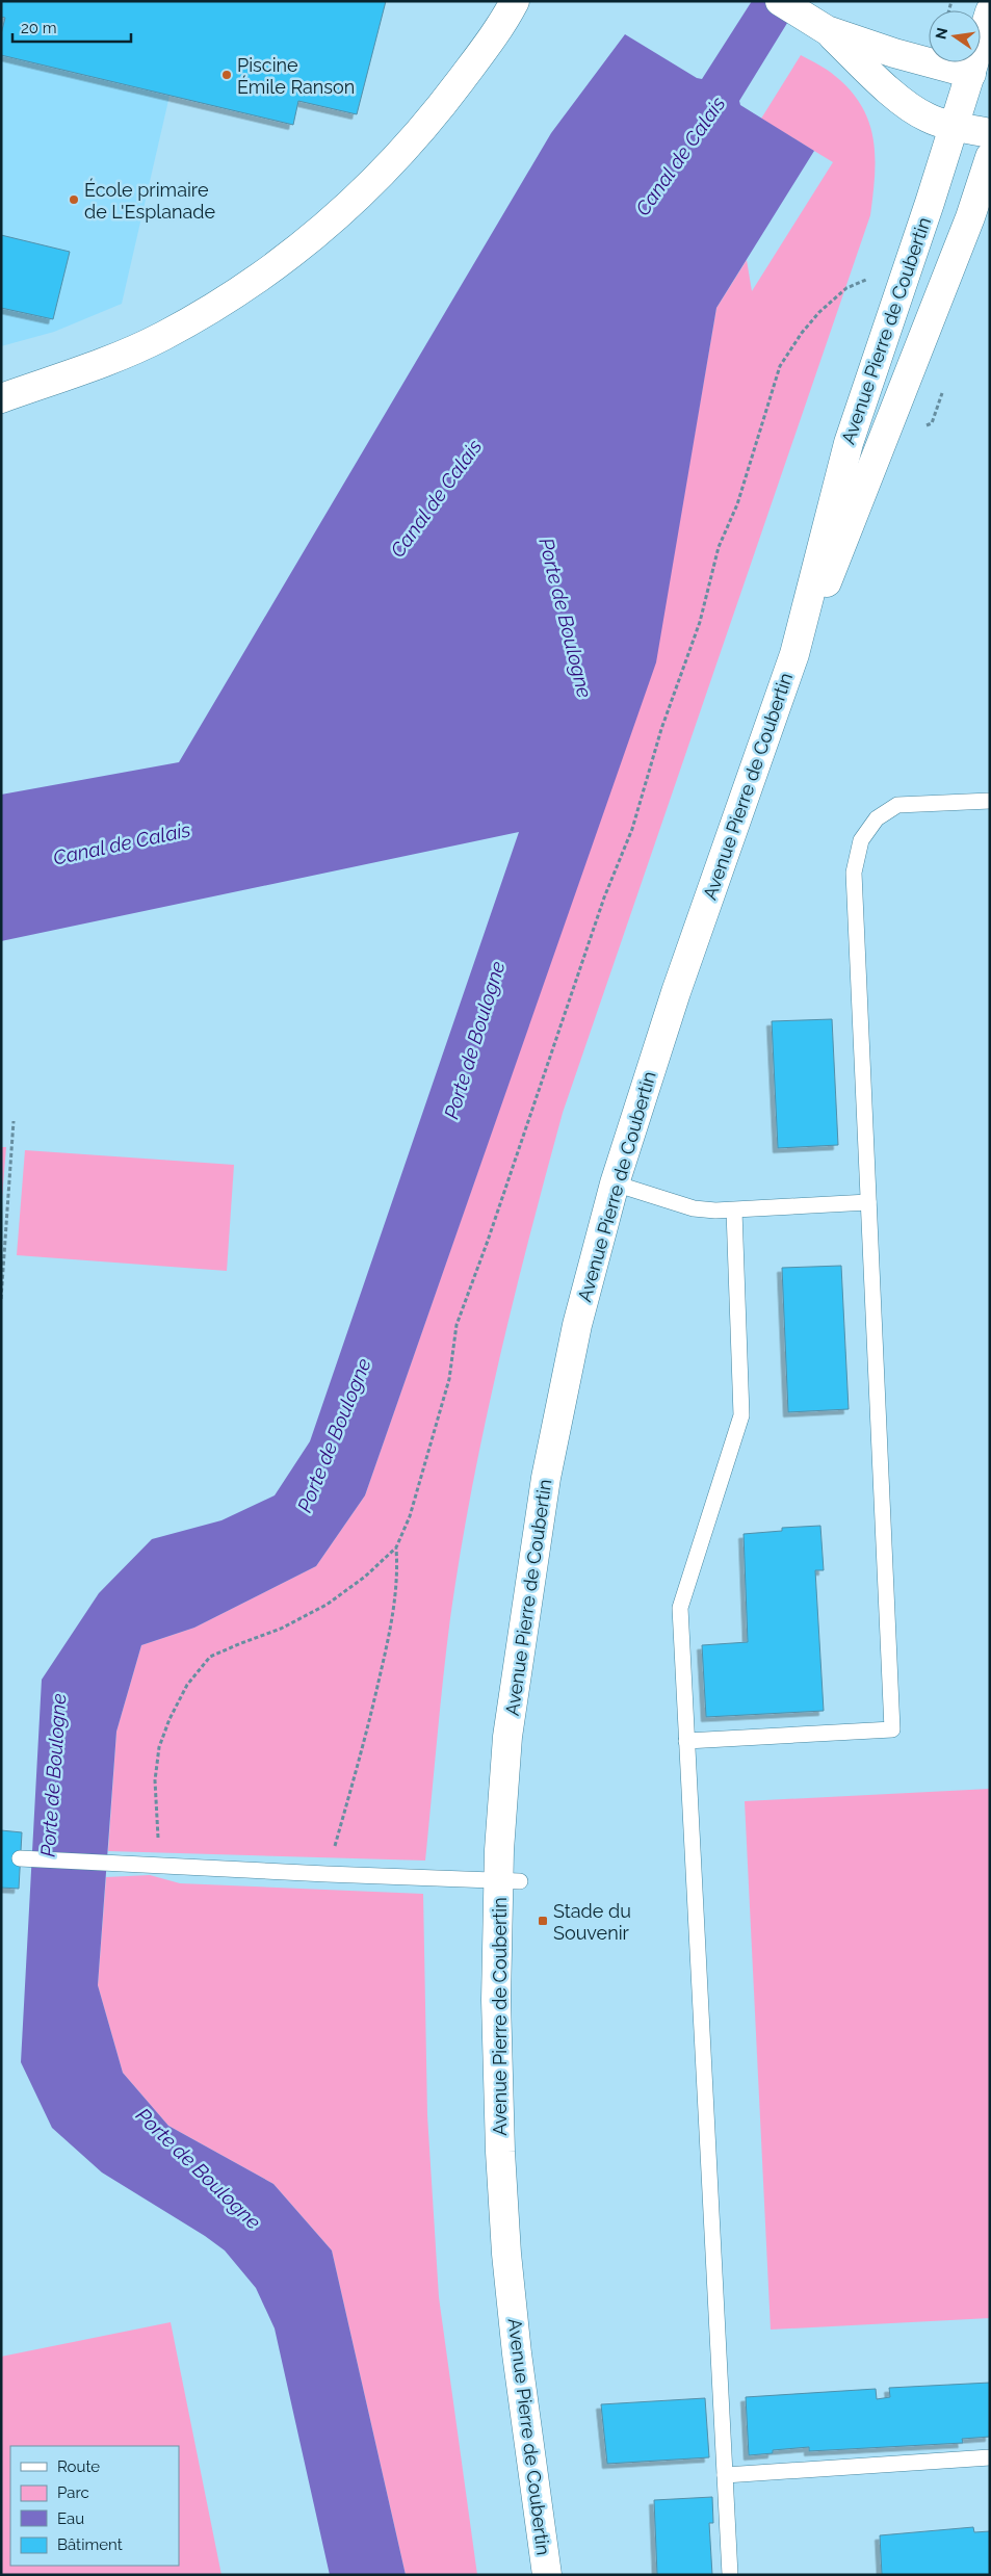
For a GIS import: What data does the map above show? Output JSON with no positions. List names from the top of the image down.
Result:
{
  "streets": {
    "street": ["Avenue Pierre de Coubertin"]
  },
  "water": ["Canal de Calais", "Porte de Boulogne"],
  "places": {
    "other": ["Piscine Émile Ranson", "École primaire de L'Esplanade"],
    "transit": ["Stade du Souvenir"]
  },
  "legend": [
    "Route",
    "Parc",
    "Eau",
    "Bâtiment"
  ],
  "scale_bar": "20 m",
  "north": "left"
}
